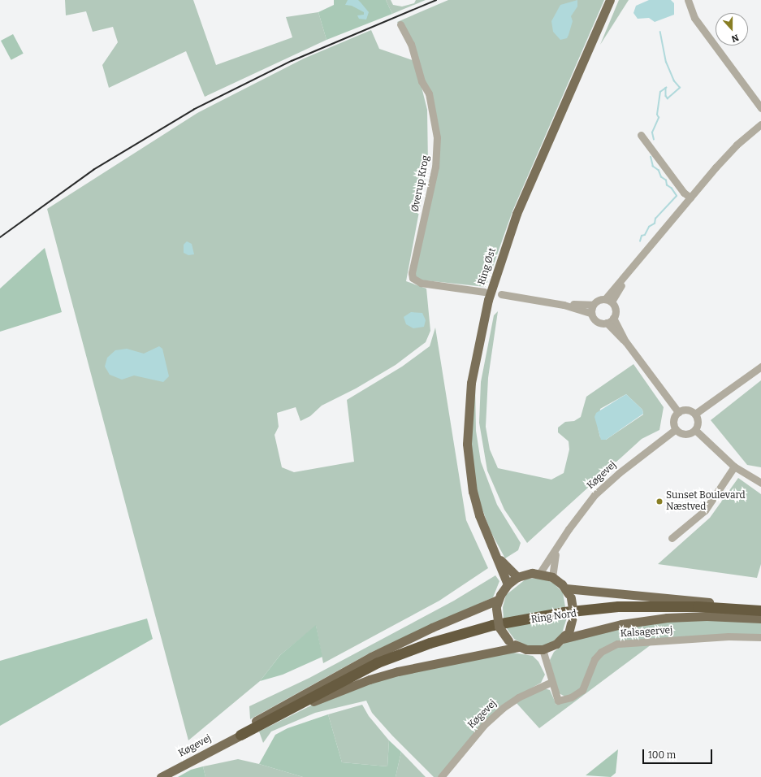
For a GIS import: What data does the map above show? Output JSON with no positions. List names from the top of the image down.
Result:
{
  "streets": {
    "highway": ["Ring Nord"],
    "main road": ["Ring Øst", "Køgevej"],
    "street": ["Øverup Krog", "Kalsagervej"]
  },
  "crossings": [
    ["Ring Øst", "Køgevej"],
    ["Ring Øst", "Kalsagervej"],
    ["Køgevej", "Kalsagervej"]
  ],
  "places": ["Sunset Boulevard Næstved"],
  "scale_bar": "100 m",
  "north": "bottom"
}
